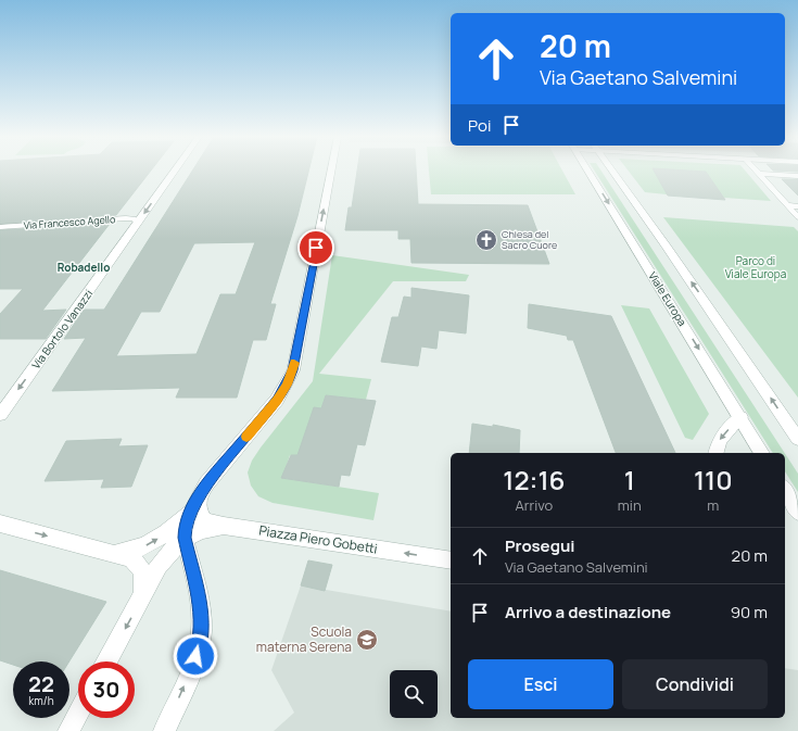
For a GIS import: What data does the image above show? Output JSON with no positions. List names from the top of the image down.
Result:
{
  "streets": {
    "street": ["Viale Europa", "Via Bortolo Vanazzi", "Piazza Piero Gobetti"],
    "lane": ["Via Francesco Agello"]
  },
  "crossings": [
    ["Via Francesco Agello", "Via Bortolo Vanazzi"]
  ],
  "one_way": ["Via Bortolo Vanazzi", "Piazza Piero Gobetti"],
  "districts": ["Robadello"],
  "parks": ["Parco di Viale Europa"],
  "places": {
    "church": ["Chiesa del Sacro Cuore"],
    "school or university": ["Scuola materna Serena"]
  },
  "page": {
    "turn": ["20 m", "Via Gaetano Salvemini"],
    "then": "Poi",
    "eta": [
      "12:16",
      "Arrivo",
      "1",
      "min",
      "110",
      "m"
    ],
    "list": [
      {
        "name": "Prosegui",
        "note": "Via Gaetano Salvemini",
        "value": "20 m"
      },
      {
        "name": "Arrivo a destinazione",
        "value": "90 m"
      }
    ],
    "buttons": ["Esci", "Condividi"],
    "speed": "22 km/h",
    "limit": "30"
  }
}
